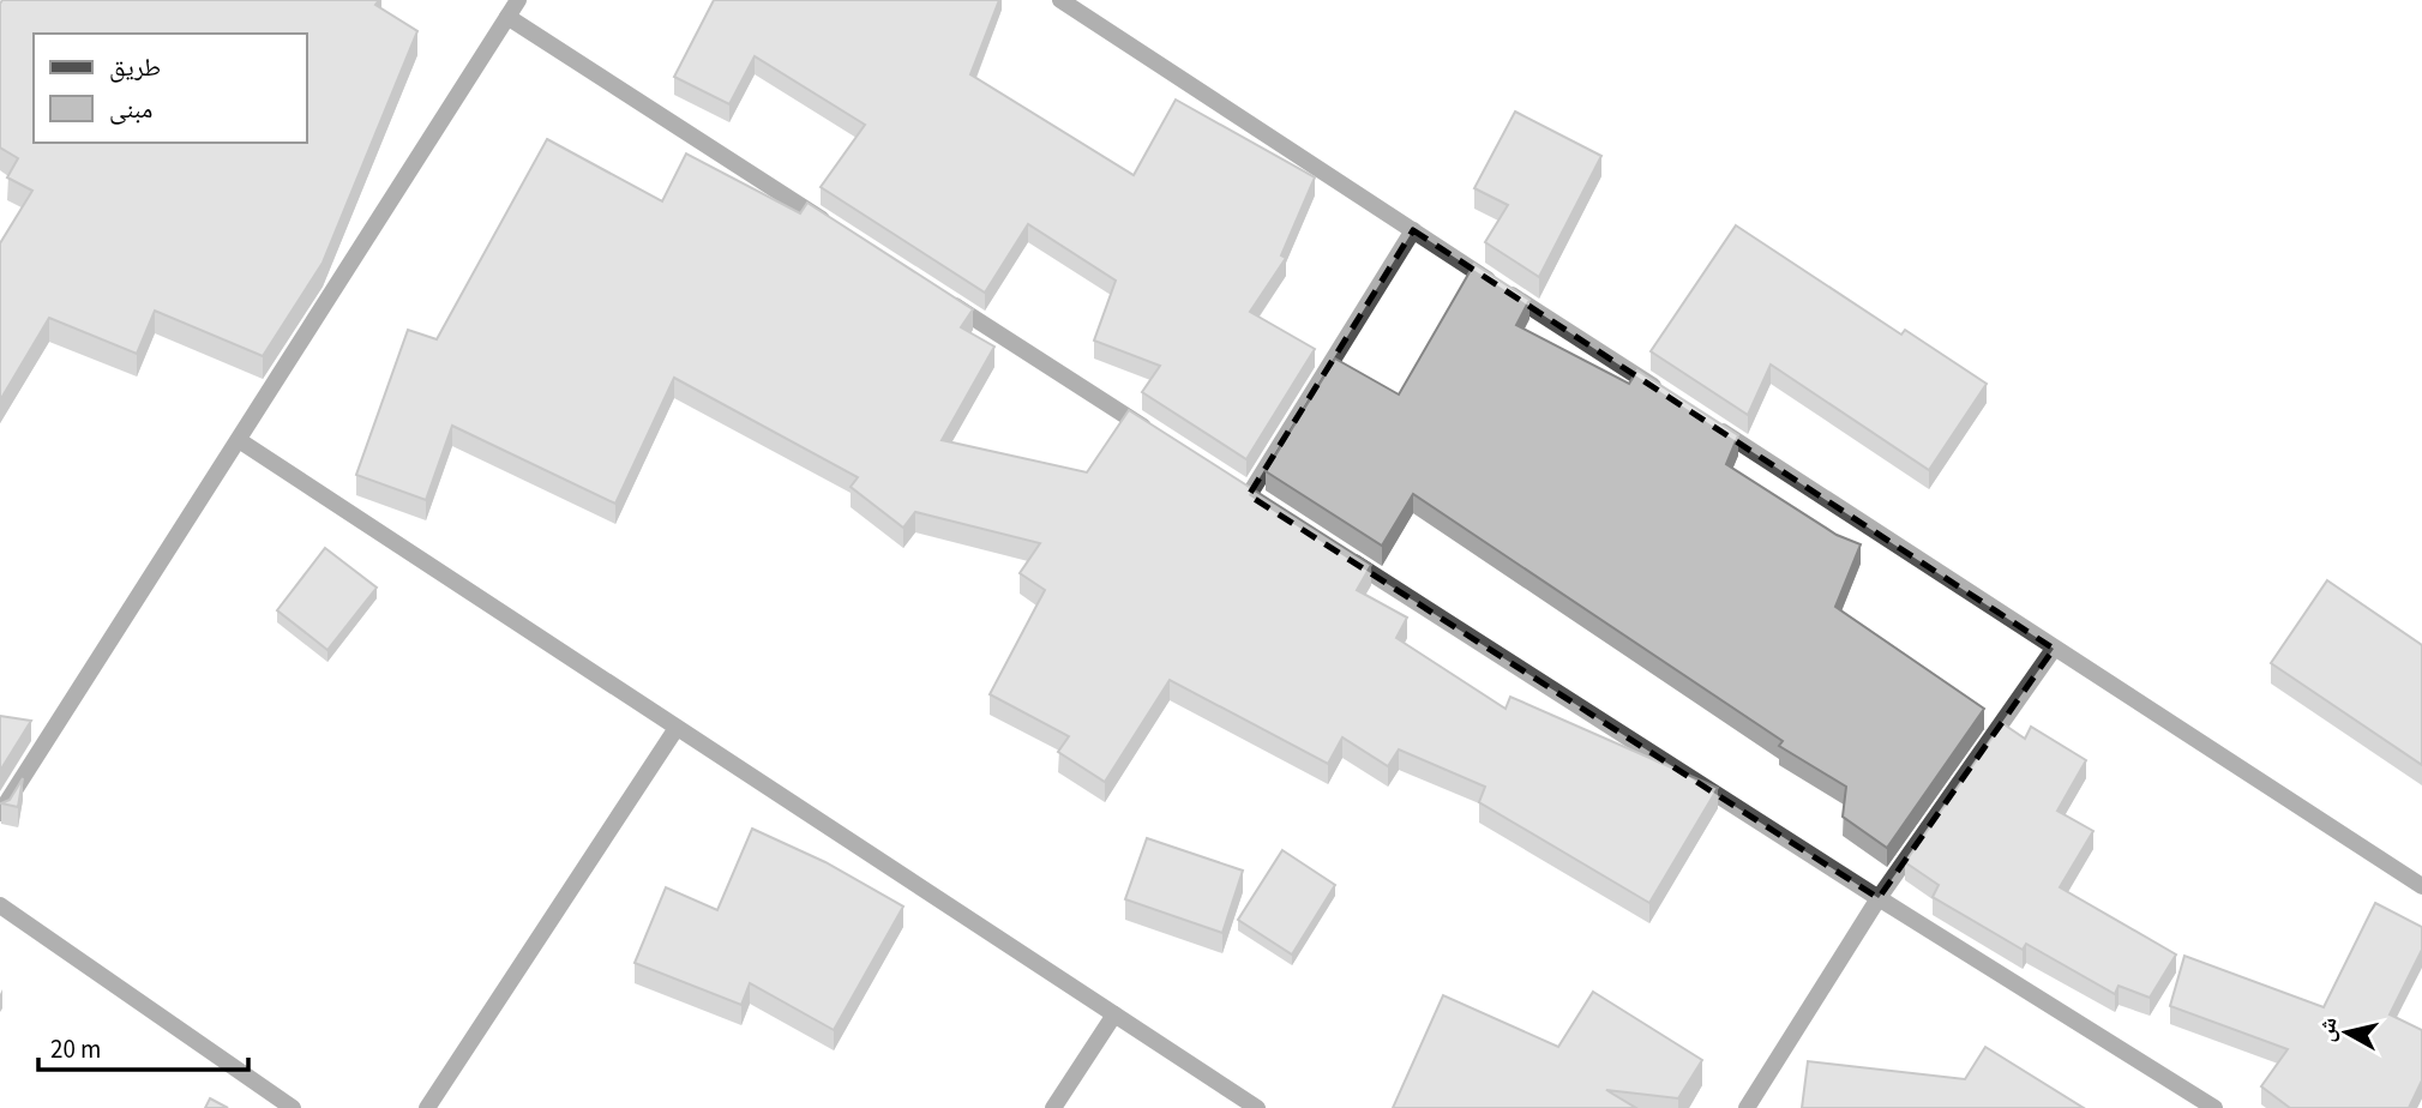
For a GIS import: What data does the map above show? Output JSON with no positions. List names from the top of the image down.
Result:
{
  "legend": ["طريق", "مبنى"],
  "scale_bar": "20 m",
  "north": "left"
}
